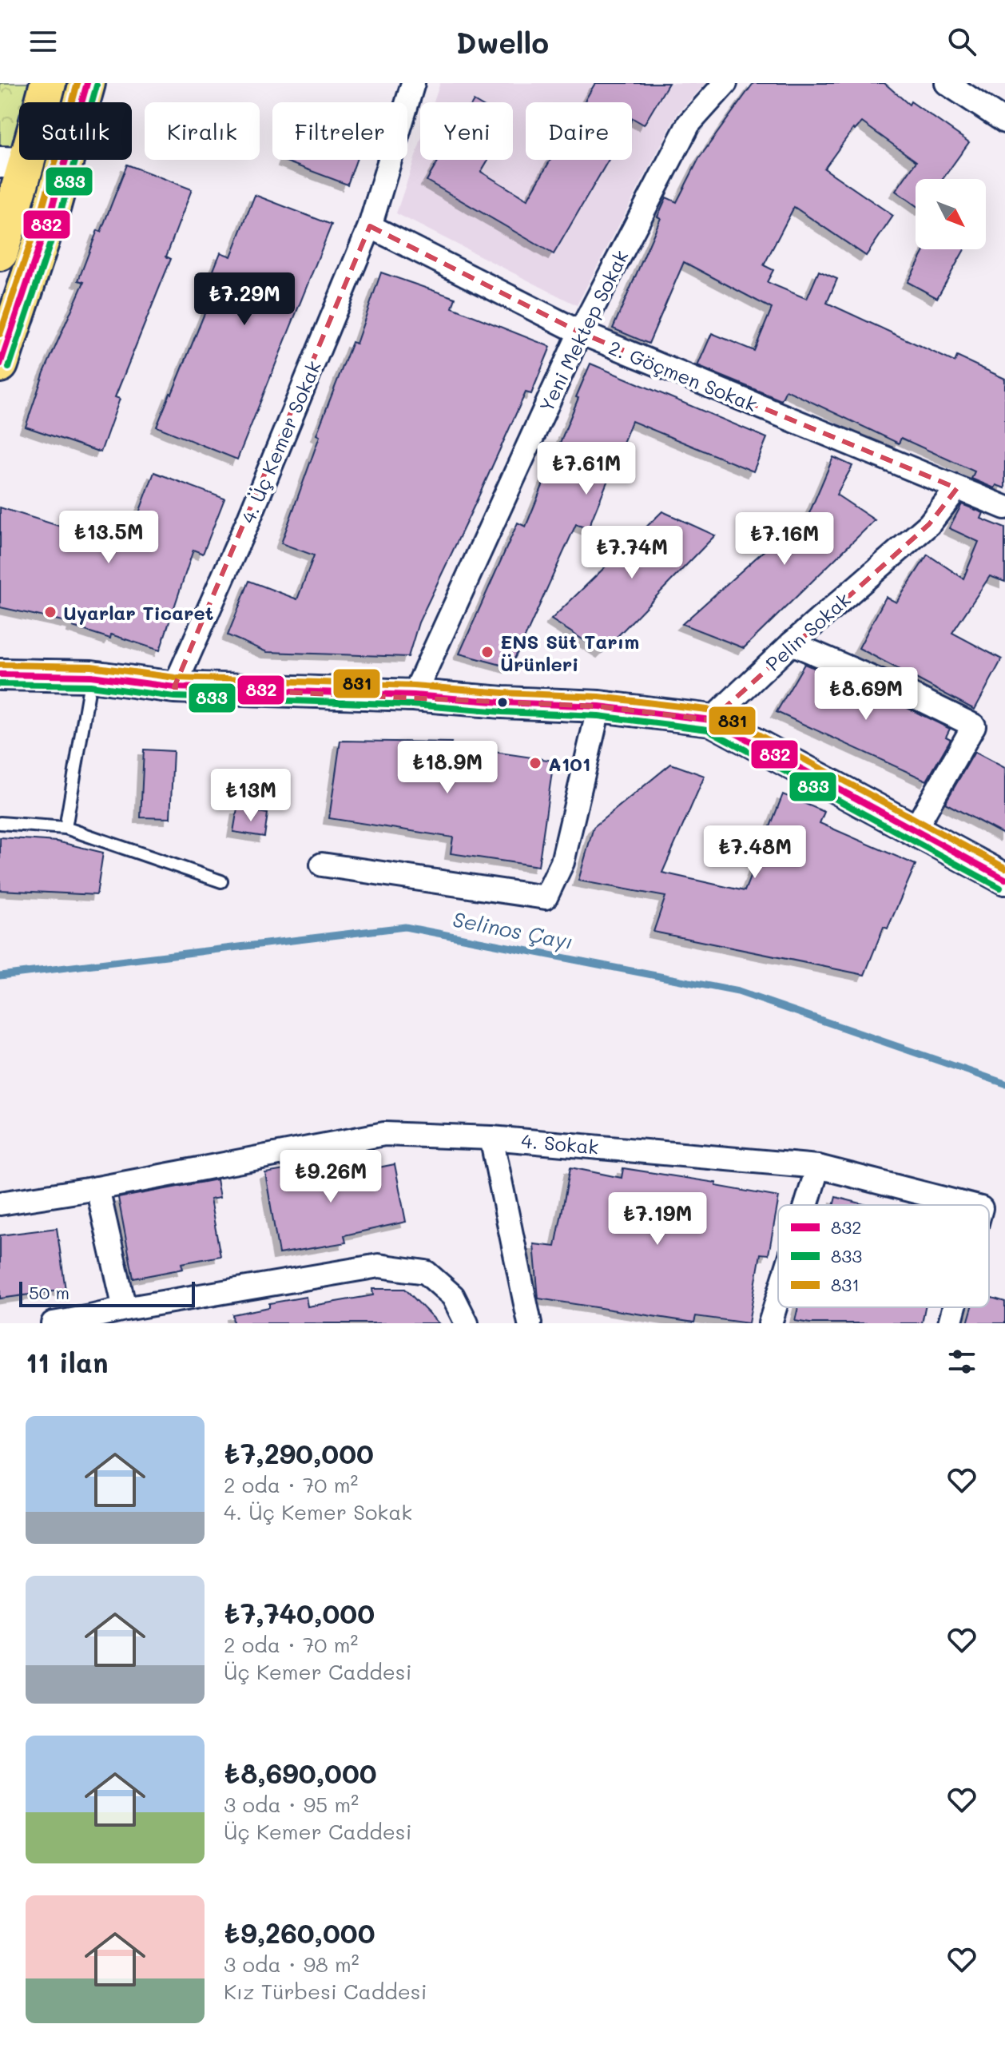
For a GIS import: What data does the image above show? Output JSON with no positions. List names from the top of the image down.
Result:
{
  "streets": {
    "street": [
      "Yeni Mektep Sokak",
      "2. Göçmen Sokak",
      "4. Üç Kemer Sokak",
      "Pelin Sokak",
      "4. Sokak"
    ]
  },
  "crossings": [
    ["Yeni Mektep Sokak", "2. Göçmen Sokak"],
    ["2. Göçmen Sokak", "4. Üç Kemer Sokak"],
    ["2. Göçmen Sokak", "Pelin Sokak"]
  ],
  "water": ["Selinos Çayı"],
  "places": ["Uyarlar Ticaret", "ENS Süt Tarım Ürünleri", "A101"],
  "lines": ["transit line 832", "transit line 831", "transit line 833"],
  "legend": ["832", "833", "831"],
  "scale_bar": "50 m",
  "north": "bottom right",
  "page": {
    "header": "Dwello",
    "chip": [
      "Satılık",
      "Kiralık",
      "Filtreler",
      "Yeni",
      "Daire"
    ],
    "price": [
      "₺7.29M",
      "₺7.61M",
      "₺13.5M",
      "₺7.16M",
      "₺7.74M",
      "₺8.69M",
      "₺18.9M",
      "₺13M",
      "₺7.48M",
      "₺9.26M",
      "₺7.19M"
    ],
    "scale": "50 m",
    "heading": "11 ilan",
    "list": [
      {
        "name": "₺7,290,000",
        "note": "2 oda · 70 m² · 4. Üç Kemer Sokak"
      },
      {
        "name": "₺7,740,000",
        "note": "2 oda · 70 m² · Üç Kemer Caddesi"
      },
      {
        "name": "₺8,690,000",
        "note": "3 oda · 95 m² · Üç Kemer Caddesi"
      },
      {
        "name": "₺9,260,000",
        "note": "3 oda · 98 m² · Kız Türbesi Caddesi"
      }
    ]
  }
}
